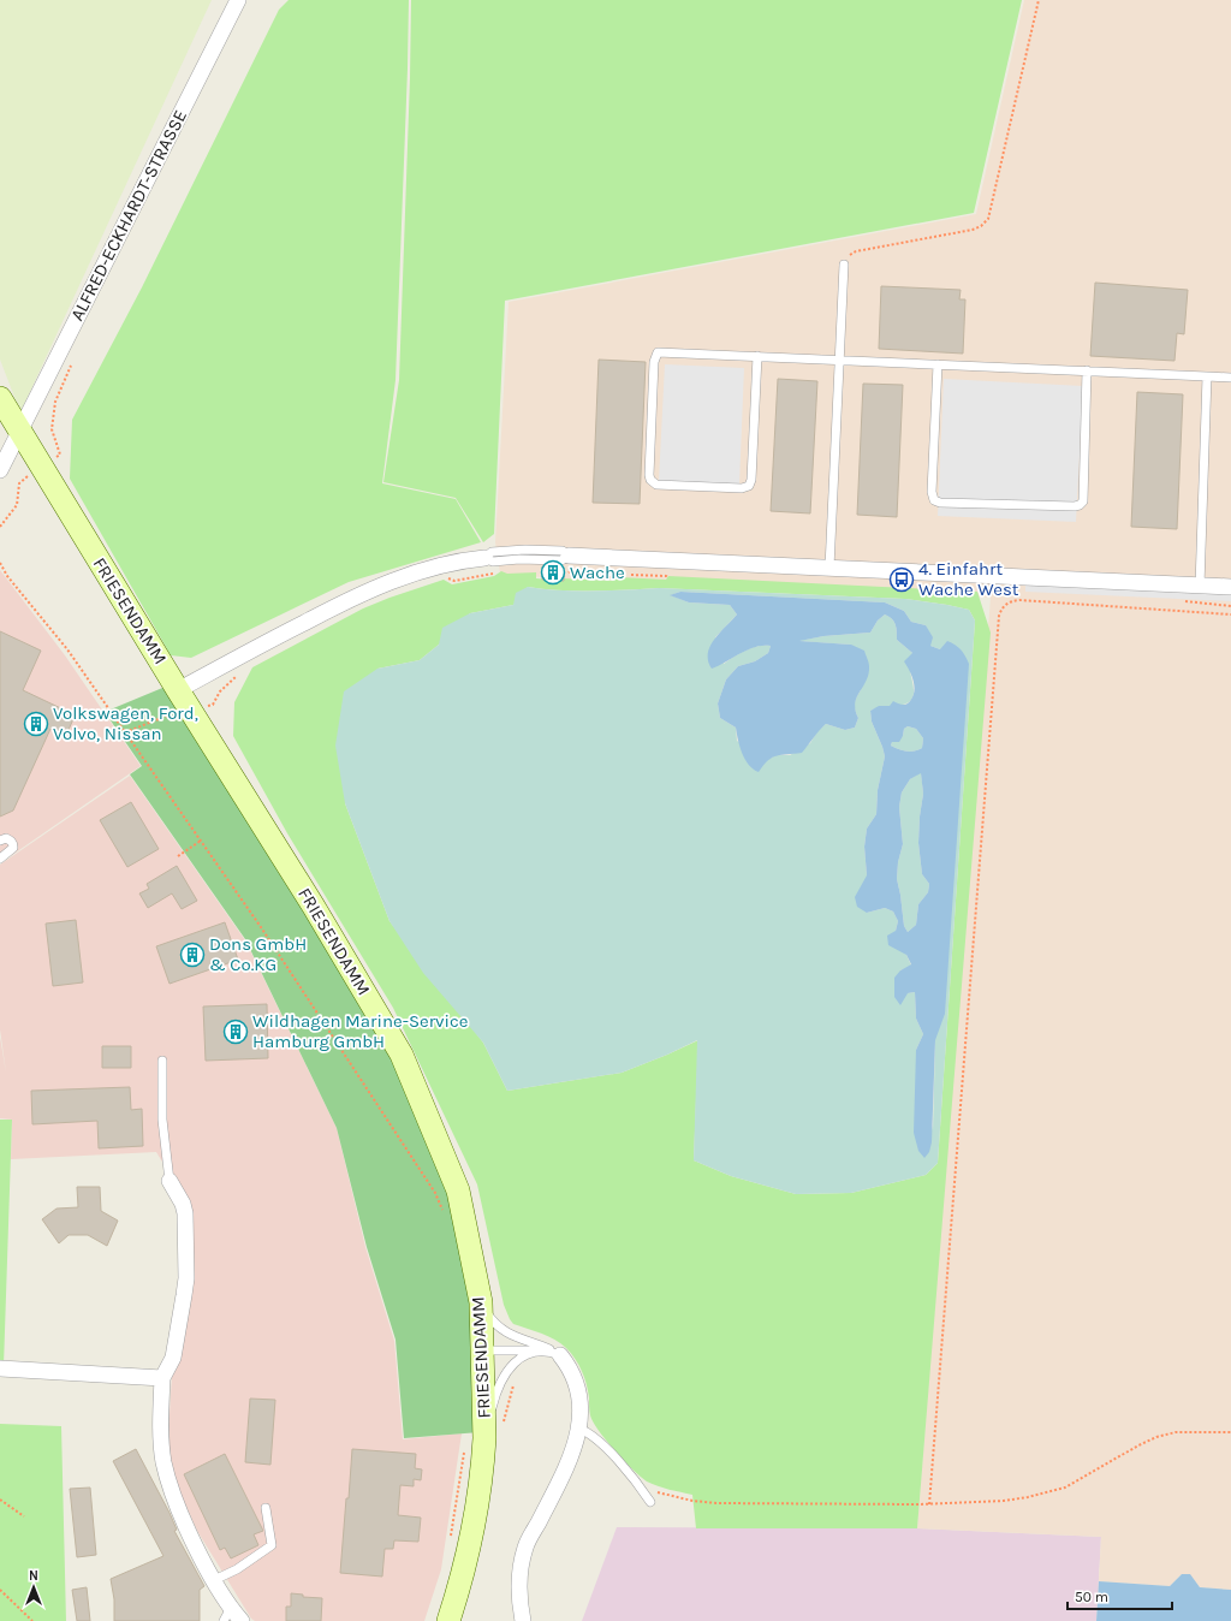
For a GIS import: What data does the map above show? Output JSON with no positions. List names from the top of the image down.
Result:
{
  "streets": {
    "main road": ["FRIESENDAMM"],
    "street": ["ALFRED-ECKHARDT-STRASSE"]
  },
  "crossings": [
    ["ALFRED-ECKHARDT-STRASSE", "FRIESENDAMM"]
  ],
  "places": {
    "building": [
      "Wache",
      "Volkswagen, Ford, Volvo, Nissan",
      "Dons GmbH & Co.KG",
      "Wildhagen Marine-Service Hamburg GmbH"
    ],
    "bus stop": ["4. Einfahrt Wache West"]
  },
  "scale_bar": "50 m",
  "north": "top"
}
